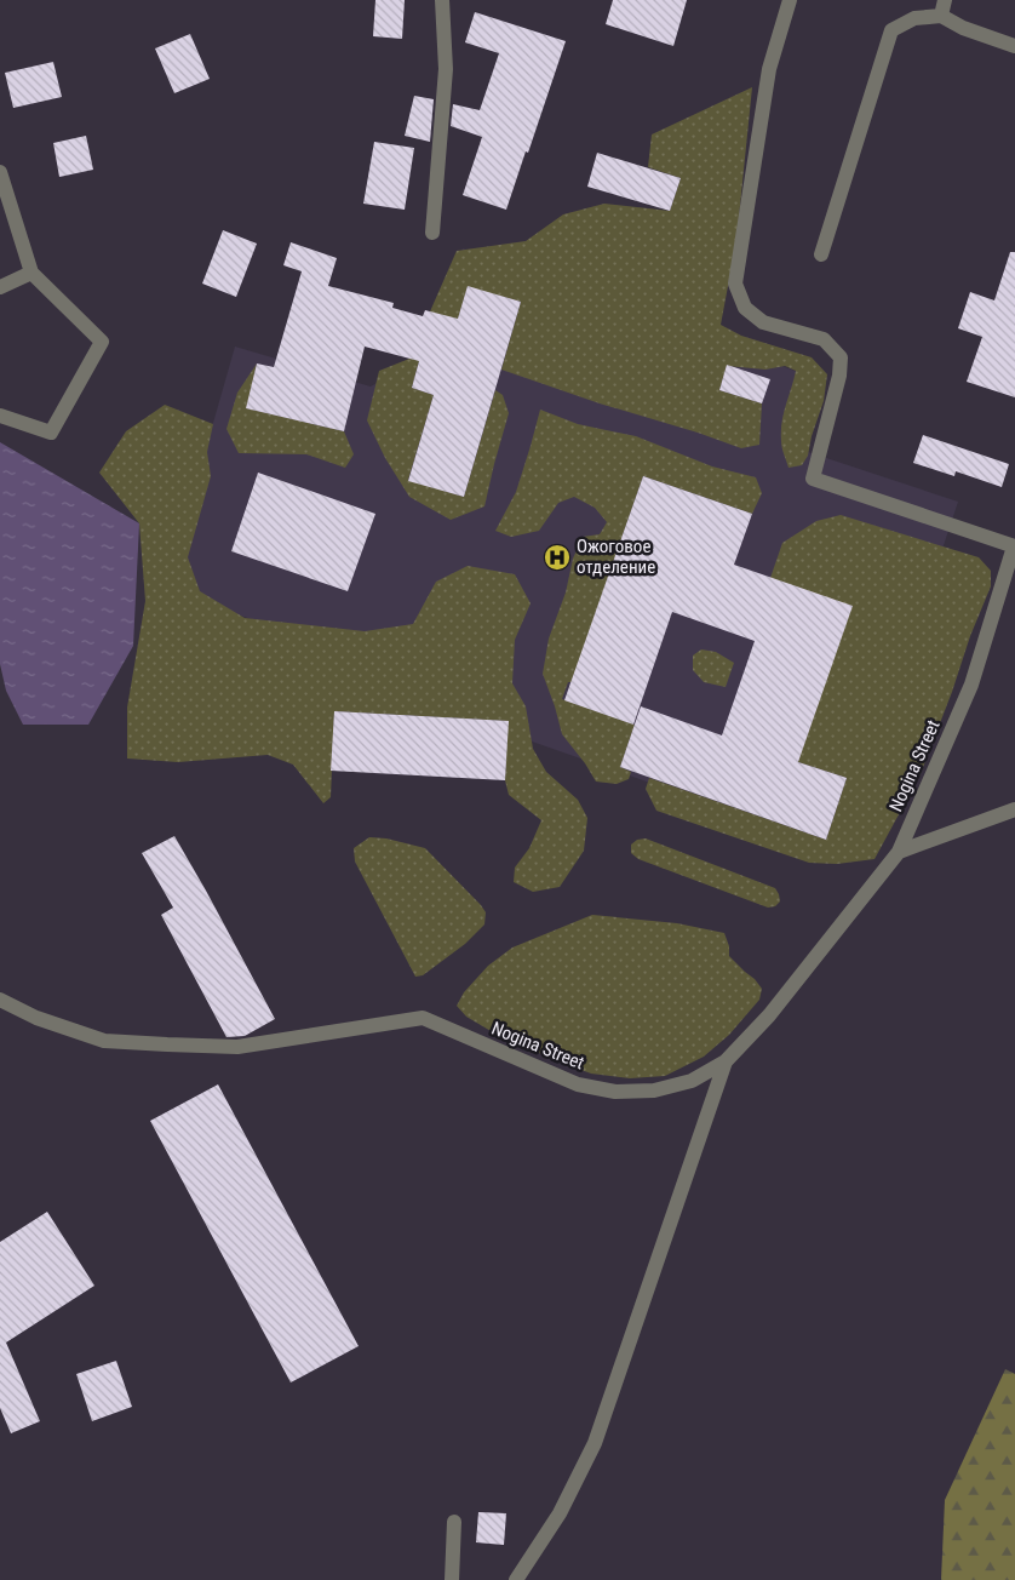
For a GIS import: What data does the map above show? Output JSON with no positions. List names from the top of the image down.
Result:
{
  "streets": {
    "street": ["Nogina Street"]
  },
  "places": {
    "hospital": ["Ожоговое отделение"]
  }
}
